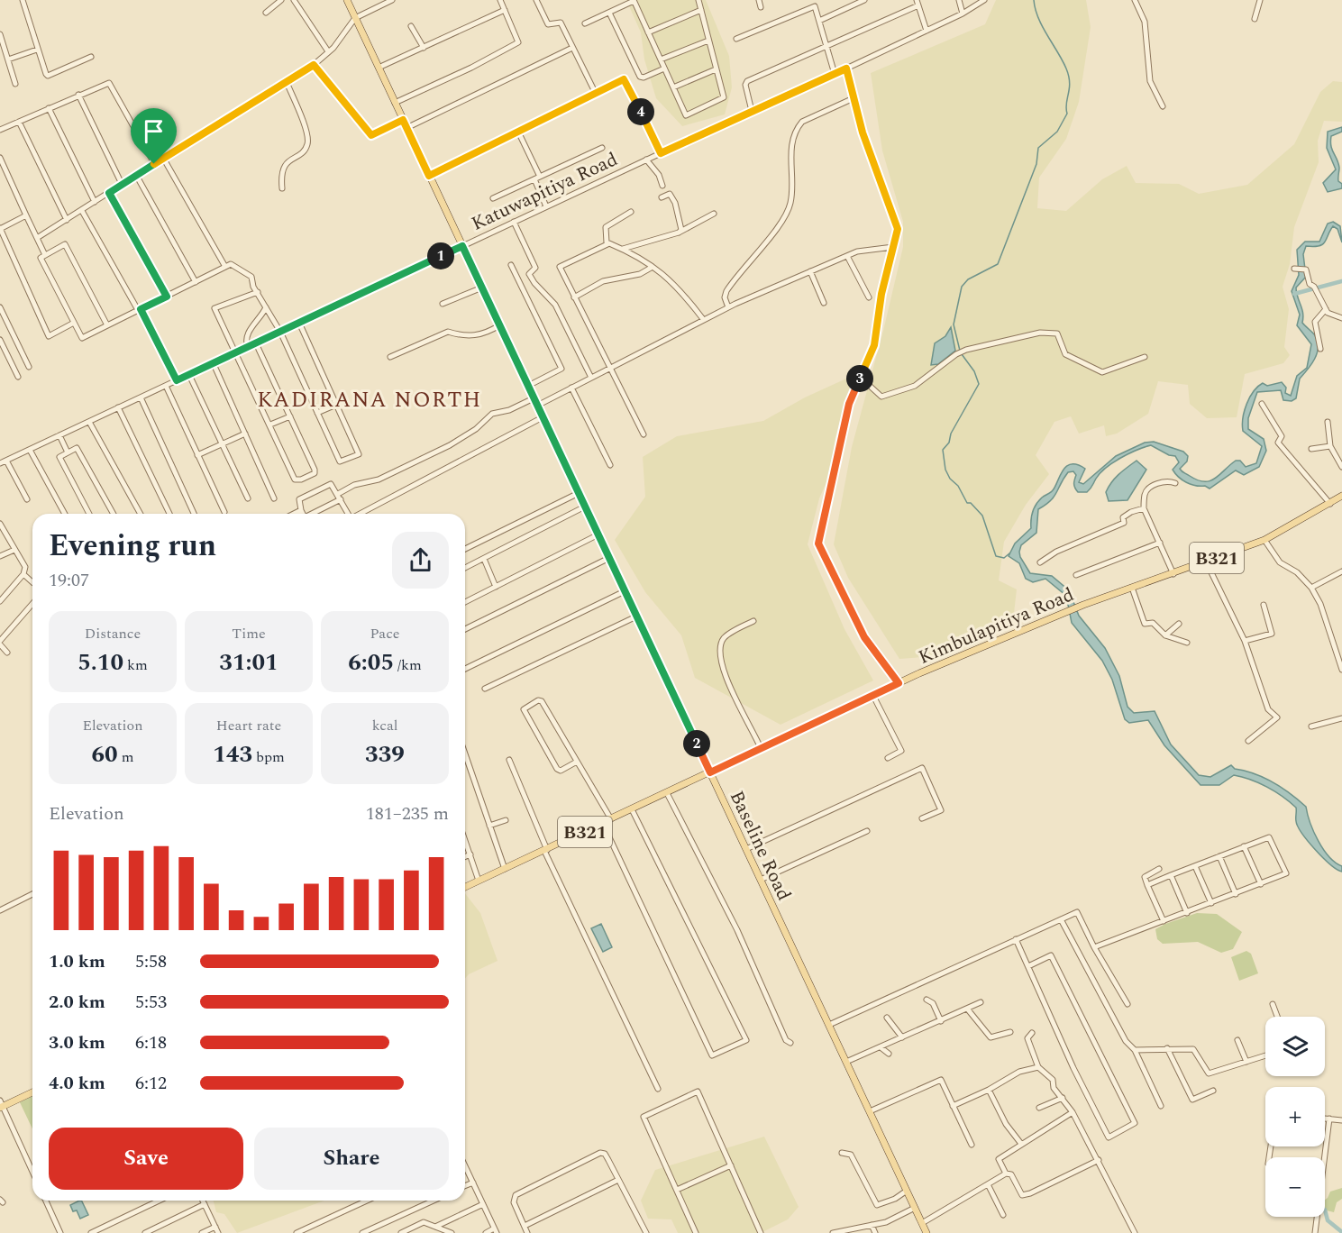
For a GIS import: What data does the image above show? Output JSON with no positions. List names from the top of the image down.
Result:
{
  "streets": {
    "main road": ["B321", "Kimbulapitiya Road", "Baseline Road"],
    "street": ["Katuwapitiya Road"]
  },
  "crossings": [
    ["Katuwapitiya Road", "Baseline Road"],
    ["Kimbulapitiya Road", "Baseline Road"]
  ],
  "districts": ["KADIRANA NORTH"],
  "page": {
    "pins": [
      "4",
      "1",
      "3",
      "2"
    ],
    "heading": ["Evening run", "19:07"],
    "stats": [
      ["Distance", "5.10 km"],
      ["Time", "31:01"],
      ["Pace", "6:05 /km"],
      ["Elevation", "60 m"],
      ["Heart rate", "143 bpm"],
      ["kcal", "339"]
    ],
    "chart": ["Elevation", "181–235 m"],
    "list": [
      {
        "name": "1.0 km",
        "note": "5:58"
      },
      {
        "name": "2.0 km",
        "note": "5:53"
      },
      {
        "name": "3.0 km",
        "note": "6:18"
      },
      {
        "name": "4.0 km",
        "note": "6:12"
      }
    ],
    "map_buttons": ["+", "−"],
    "buttons": ["Save", "Share"]
  }
}
